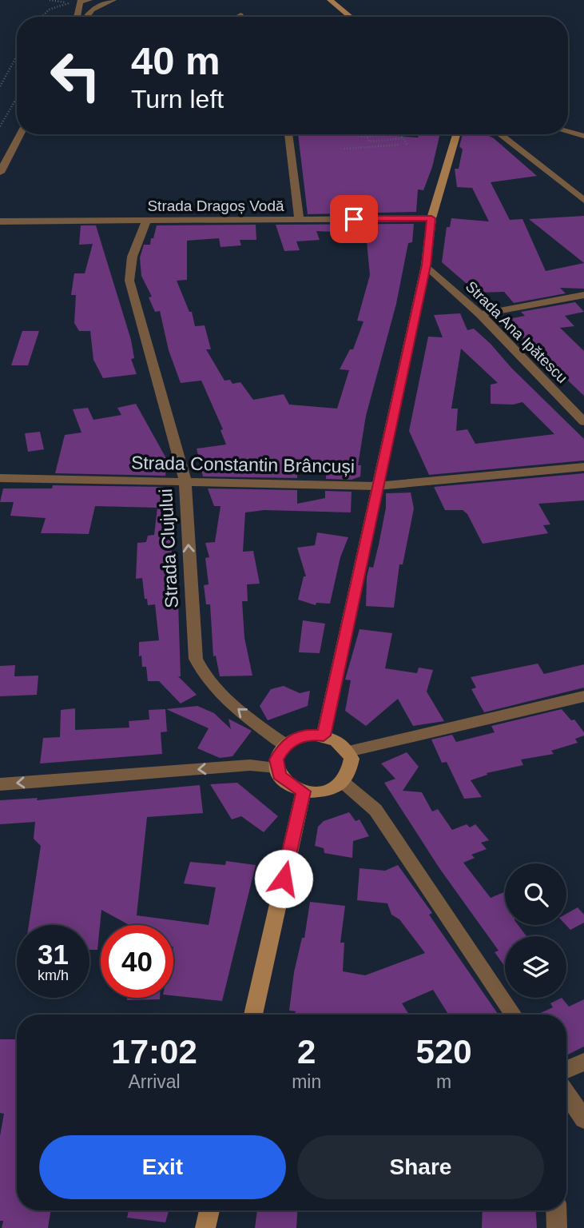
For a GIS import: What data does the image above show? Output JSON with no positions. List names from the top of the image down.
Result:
{
  "streets": {
    "street": [
      "Strada Dragoș Vodă",
      "Strada Ana Ipătescu",
      "Strada Constantin Brâncuși",
      "Strada Clujului"
    ]
  },
  "crossings": [
    ["Strada Dragoș Vodă", "Strada Clujului"],
    ["Strada Constantin Brâncuși", "Strada Clujului"]
  ],
  "one_way": ["Strada Clujului"],
  "page": {
    "turn": ["40 m", "Turn left"],
    "speed": "31 km/h",
    "limit": "40",
    "eta": [
      "17:02",
      "Arrival",
      "2",
      "min",
      "520",
      "m"
    ],
    "buttons": ["Exit", "Share"]
  }
}
